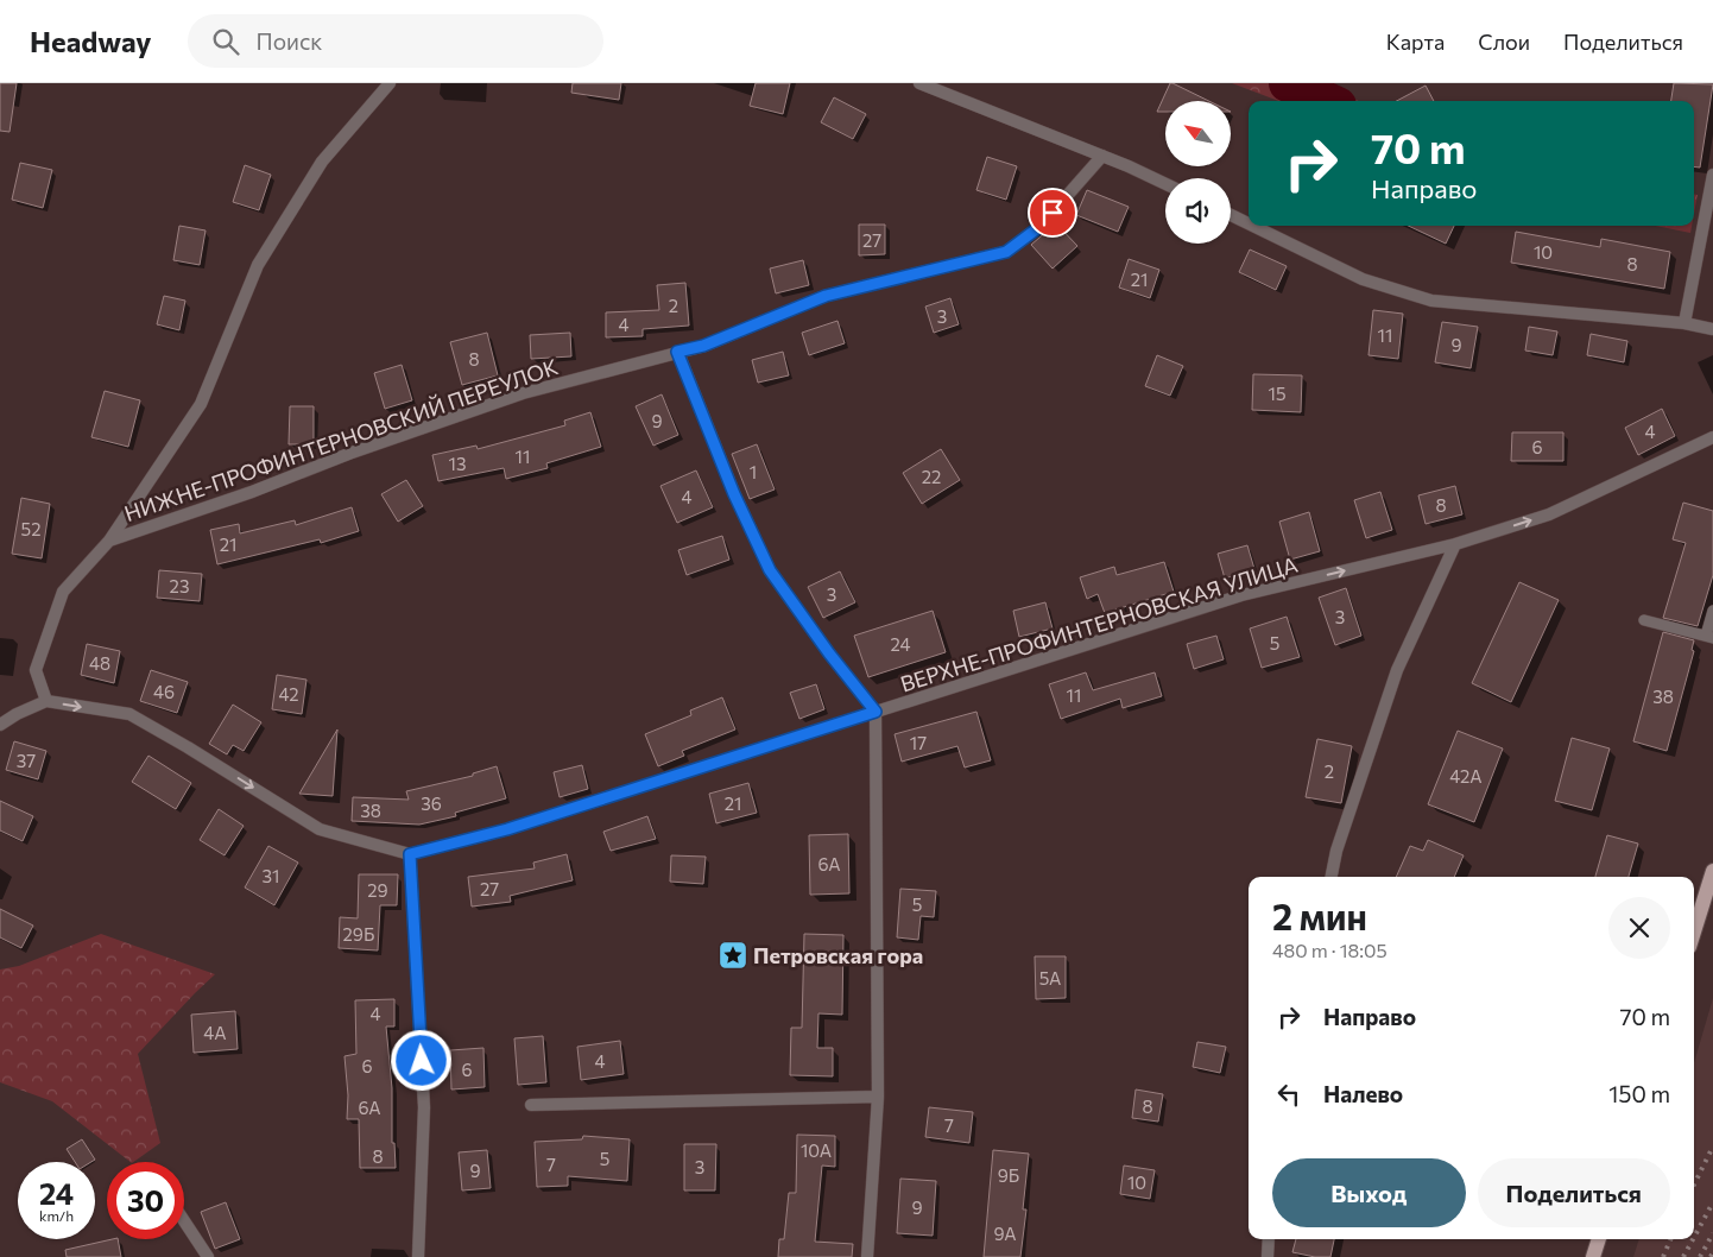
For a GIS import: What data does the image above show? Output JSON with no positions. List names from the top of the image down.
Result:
{
  "streets": {
    "street": ["НИЖНЕ-ПРОФИНТЕРНОВСКИЙ ПЕРЕУЛОК", "ВЕРХНЕ-ПРОФИНТЕРНОВСКАЯ УЛИЦА"]
  },
  "crossings": [
    ["НИЖНЕ-ПРОФИНТЕРНОВСКИЙ ПЕРЕУЛОК", "ВЕРХНЕ-ПРОФИНТЕРНОВСКАЯ УЛИЦА"]
  ],
  "one_way": ["ВЕРХНЕ-ПРОФИНТЕРНОВСКАЯ УЛИЦА"],
  "places": {
    "place": ["Петровская гора"]
  },
  "house_numbers": [
    "27",
    "10",
    "8",
    "21",
    "2",
    "3",
    "4",
    "11",
    "9",
    "8",
    "15",
    "9",
    "4",
    "6",
    "11",
    "13",
    "1",
    "22",
    "4",
    "8",
    "52",
    "21",
    "23",
    "3",
    "3",
    "5",
    "24",
    "48",
    "46",
    "42",
    "11",
    "38",
    "17",
    "37",
    "2",
    "42А",
    "36",
    "21",
    "38",
    "6А",
    "31",
    "27",
    "29",
    "5",
    "29Б",
    "5А",
    "4",
    "4А",
    "4",
    "6",
    "6",
    "8",
    "6А",
    "7",
    "10А",
    "8",
    "5",
    "7",
    "3",
    "9",
    "9Б",
    "10",
    "9",
    "9А"
  ],
  "north": "top left",
  "page": {
    "header": "Headway",
    "search": "Поиск",
    "nav": ["Карта", "Слои", "Поделиться"],
    "turn": ["70 m", "Направо"],
    "heading": ["2 мин", "480 m · 18:05"],
    "list": [
      {
        "name": "Направо",
        "value": "70 m"
      },
      {
        "name": "Налево",
        "value": "150 m"
      }
    ],
    "buttons": ["Выход", "Поделиться"],
    "speed": "24 km/h",
    "limit": "30"
  }
}
